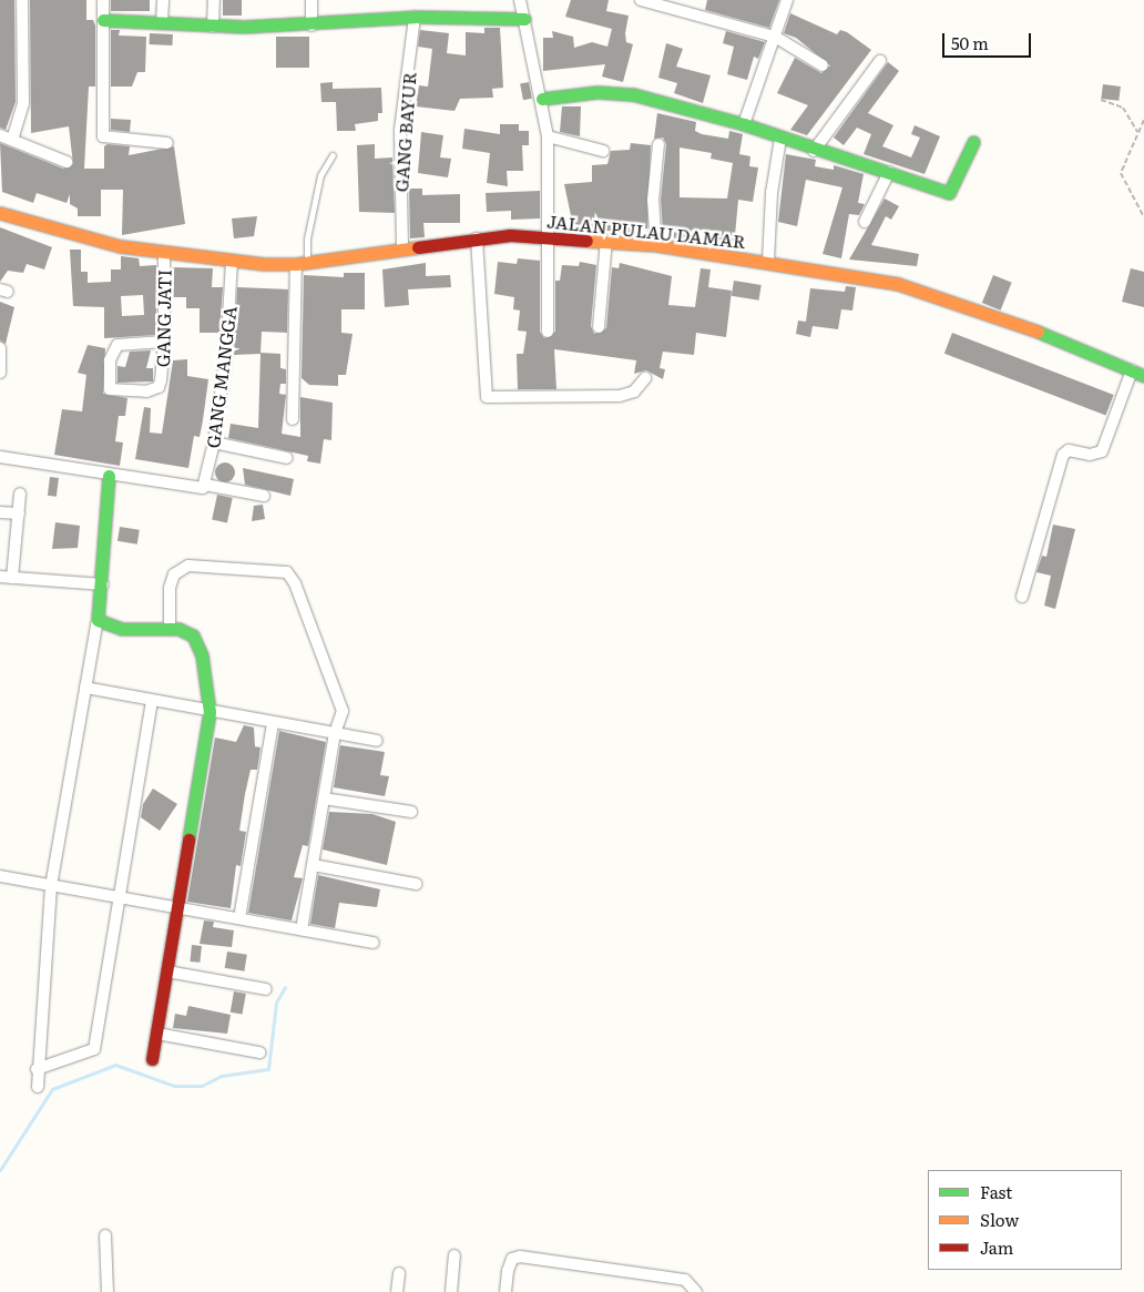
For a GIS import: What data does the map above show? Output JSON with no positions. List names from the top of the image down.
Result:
{
  "streets": {
    "street": [
      "GANG BAYUR",
      "JALAN PULAU DAMAR",
      "GANG JATI",
      "GANG MANGGA"
    ]
  },
  "crossings": [
    ["GANG BAYUR", "JALAN PULAU DAMAR"],
    ["JALAN PULAU DAMAR", "GANG JATI"],
    ["JALAN PULAU DAMAR", "GANG MANGGA"]
  ],
  "legend": ["Fast", "Slow", "Jam"],
  "scale_bar": "50 m"
}
